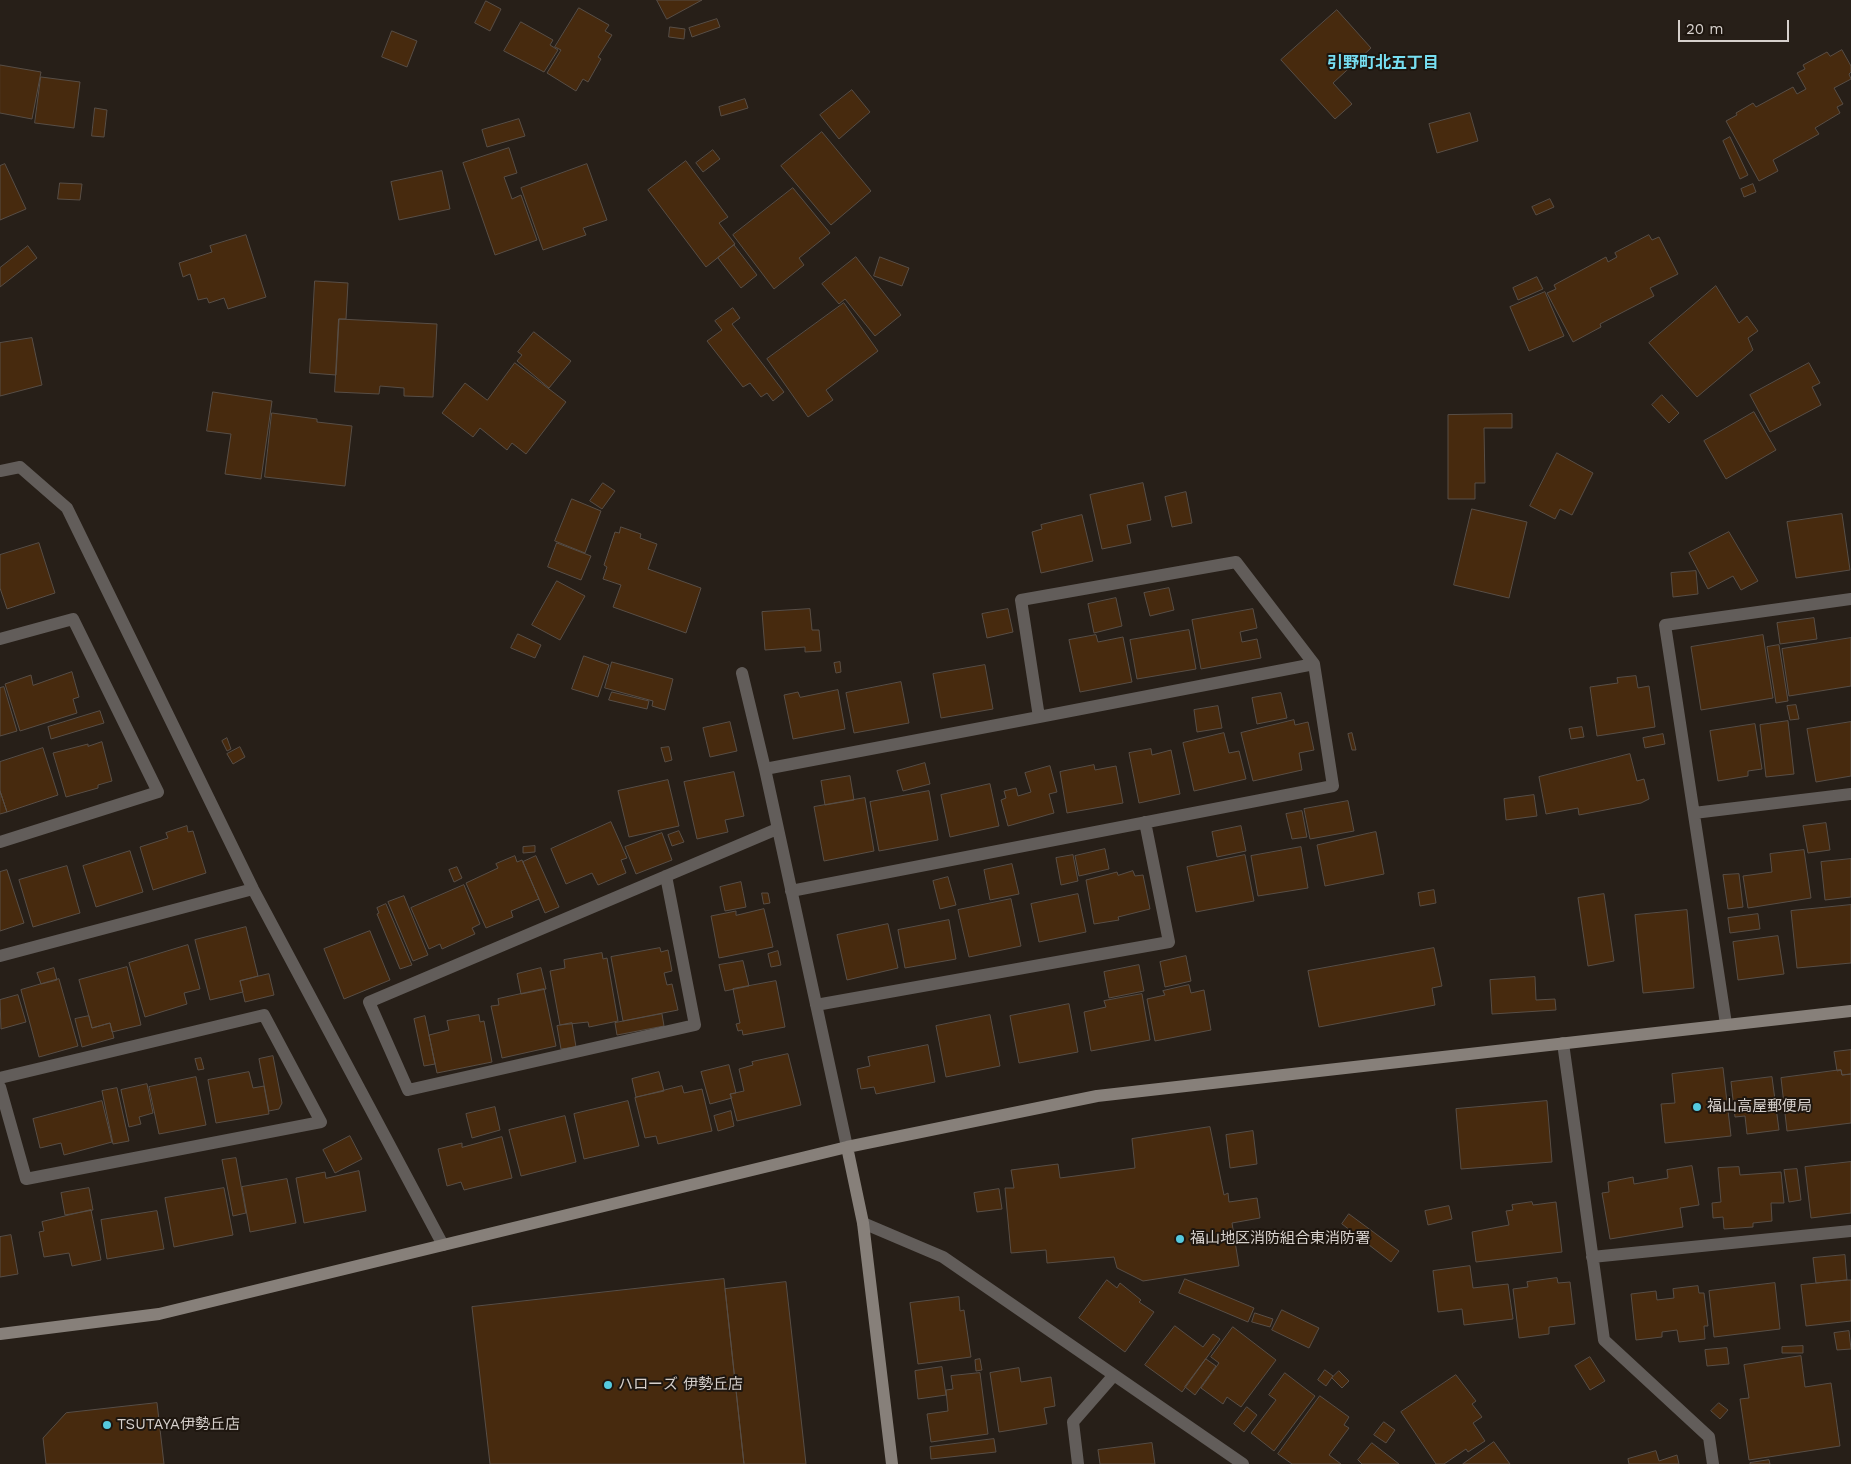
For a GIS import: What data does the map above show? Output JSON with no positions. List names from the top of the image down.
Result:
{
  "districts": ["引野町北五丁目"],
  "places": [
    "福山高屋郵便局",
    "福山地区消防組合東消防署",
    "ハローズ 伊勢丘店",
    "TSUTAYA伊勢丘店"
  ],
  "scale_bar": "20 m"
}
